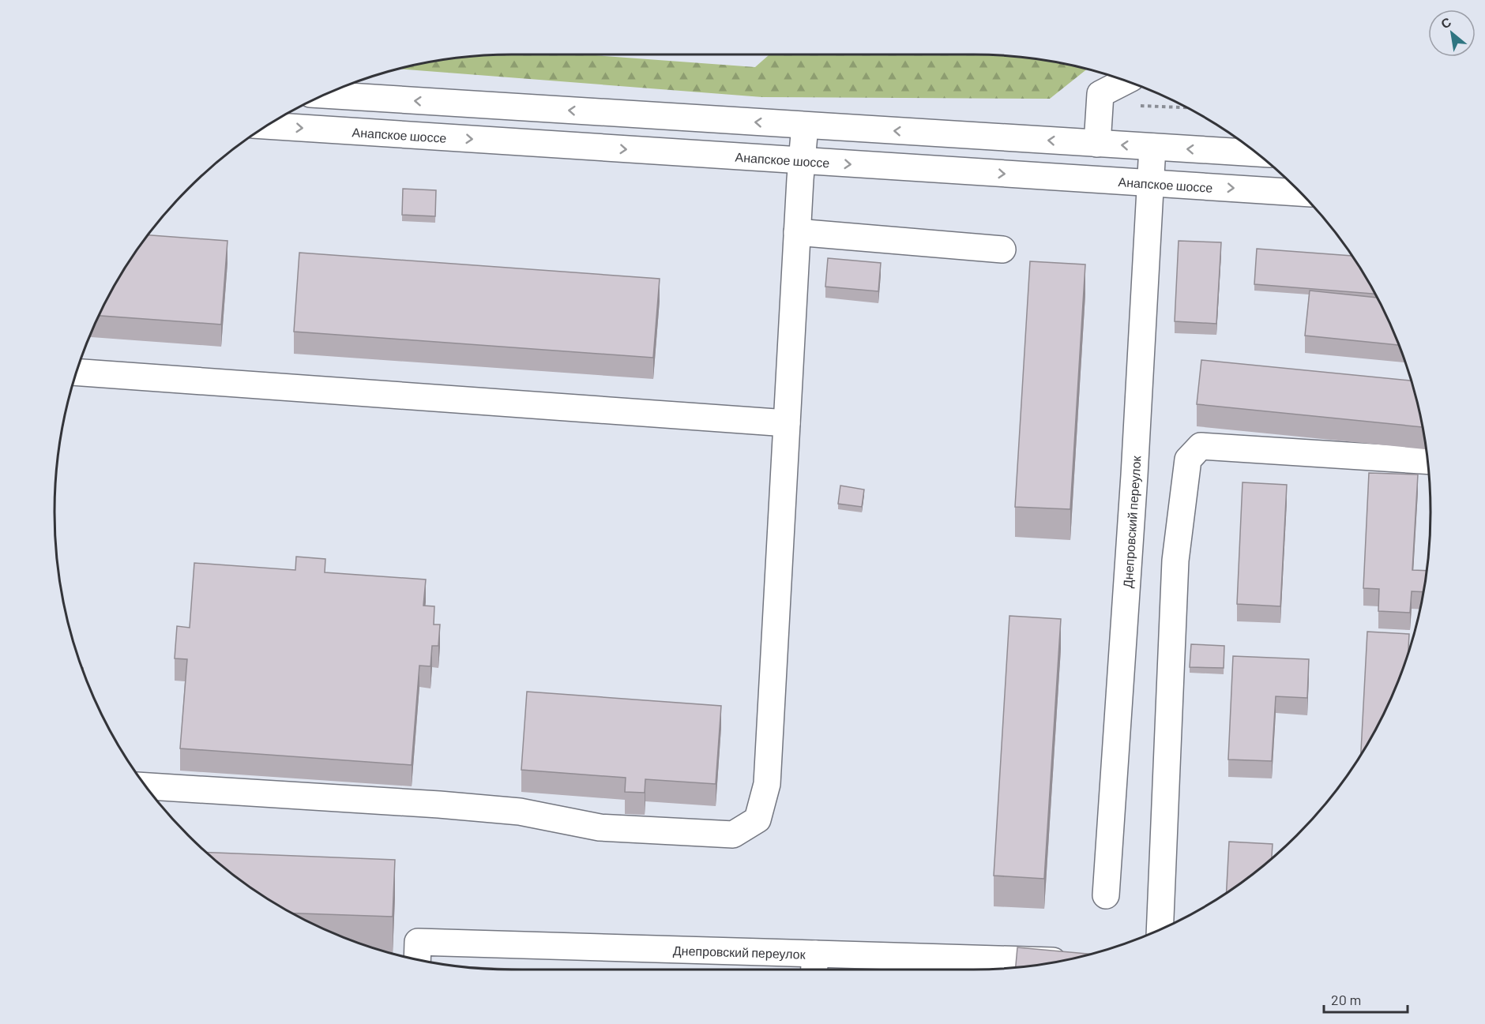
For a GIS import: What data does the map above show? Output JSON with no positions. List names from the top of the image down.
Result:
{
  "streets": {
    "main road": ["Анапское шоссе", "Днепровский переулок"]
  },
  "crossings": [
    ["Анапское шоссе", "Днепровский переулок"]
  ],
  "scale_bar": "20 m",
  "north": "top left"
}
